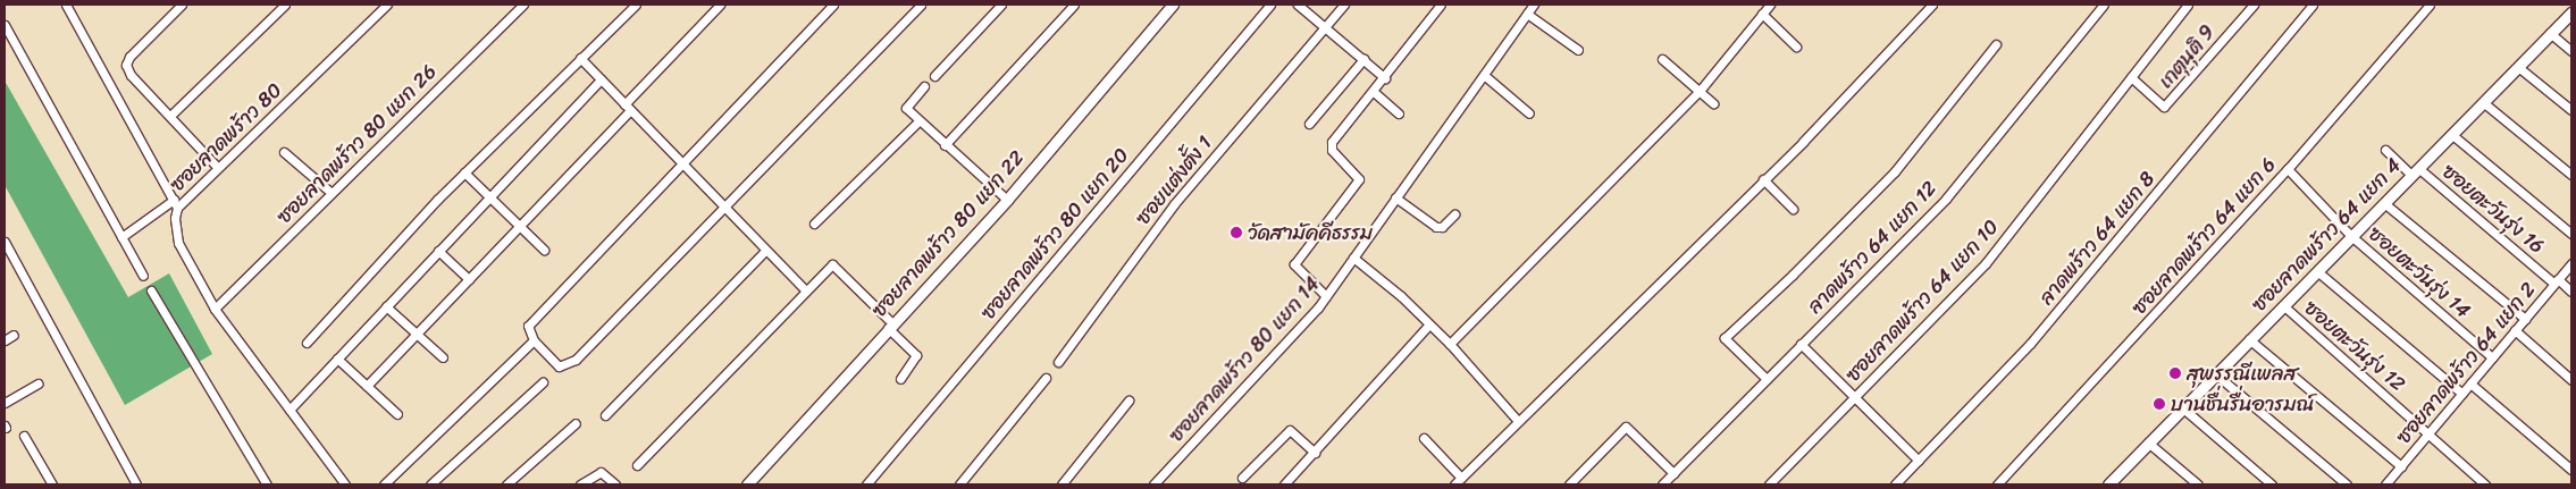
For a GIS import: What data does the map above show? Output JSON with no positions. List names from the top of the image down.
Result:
{
  "streets": {
    "street": [
      "เกตุนุติ 9",
      "ซอยลาดพร้าว 80",
      "ซอยลาดพร้าว 80 แยก 26",
      "ซอยแต่งตั้ง 1",
      "ซอยตะวันรุ่ง 16",
      "ซอยลาดพร้าว 80 แยก 22",
      "ซอยลาดพร้าว 80 แยก 20",
      "ซอยลาดพร้าว 64 แยก 4",
      "ซอยลาดพร้าว 64 แยก 6",
      "ลาดพร้าว 64 แยก 8",
      "ลาดพร้าว 64 แยก 12",
      "ซอยตะวันรุ่ง 14",
      "ซอยลาดพร้าว 64 แยก 10",
      "ซอยตะวันรุ่ง 12",
      "ซอยลาดพร้าว 80 แยก 14",
      "ซอยลาดพร้าว 64 แยก 2"
    ]
  },
  "crossings": [
    ["เกตุนุติ 9", "ซอยลาดพร้าว 64 แยก 10"],
    ["ซอยลาดพร้าว 80", "ซอยลาดพร้าว 80 แยก 26"],
    ["ซอยตะวันรุ่ง 16", "ซอยลาดพร้าว 64 แยก 4"],
    ["ซอยตะวันรุ่ง 16", "ซอยลาดพร้าว 64 แยก 2"],
    ["ซอยลาดพร้าว 64 แยก 4", "ซอยตะวันรุ่ง 14"],
    ["ซอยลาดพร้าว 64 แยก 4", "ซอยตะวันรุ่ง 12"],
    ["ซอยลาดพร้าว 64 แยก 6", "ซอยตะวันรุ่ง 14"],
    ["ซอยตะวันรุ่ง 14", "ซอยลาดพร้าว 64 แยก 2"],
    ["ซอยตะวันรุ่ง 12", "ซอยลาดพร้าว 64 แยก 2"]
  ],
  "places": ["วัดสามัคคีธรรม", "สุพรรณีเพลส", "บานชื่นรื่นอารมณ์"]
}
